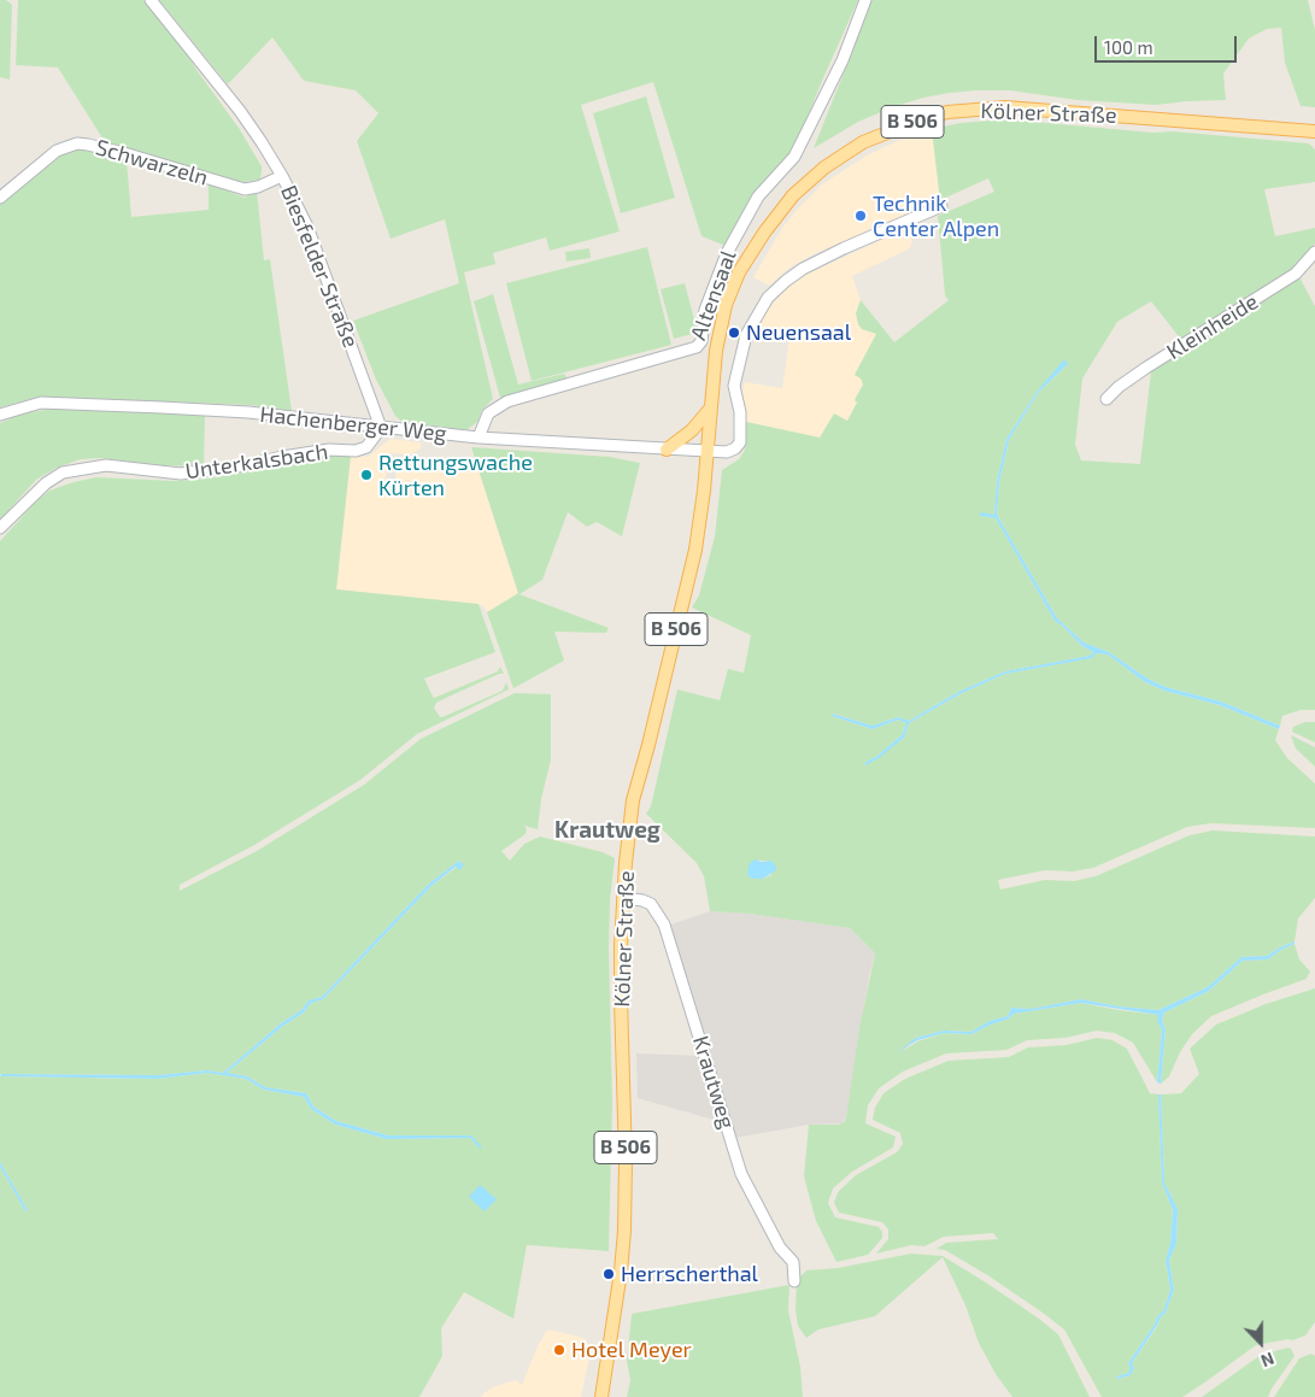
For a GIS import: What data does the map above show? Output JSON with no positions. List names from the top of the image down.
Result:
{
  "streets": {
    "main road": ["Kölner Straße", "B 506"],
    "street": [
      "Schwarzeln",
      "Biesfelder Straße",
      "Altensaal",
      "Kleinheide",
      "Hachenberger Weg",
      "Unterkalsbach",
      "Krautweg"
    ]
  },
  "crossings": [
    ["Kölner Straße", "Hachenberger Weg"],
    ["Kölner Straße", "Krautweg"],
    ["Schwarzeln", "Biesfelder Straße"],
    ["Biesfelder Straße", "Hachenberger Weg"],
    ["Biesfelder Straße", "Unterkalsbach"],
    ["Altensaal", "Hachenberger Weg"],
    ["Hachenberger Weg", "Unterkalsbach"]
  ],
  "districts": ["Krautweg"],
  "places": [
    "Technik Center Alpen",
    "Neuensaal",
    "Rettungswache Kürten",
    "Herrscherthal",
    "Hotel Meyer"
  ],
  "scale_bar": "100 m",
  "north": "bottom"
}
